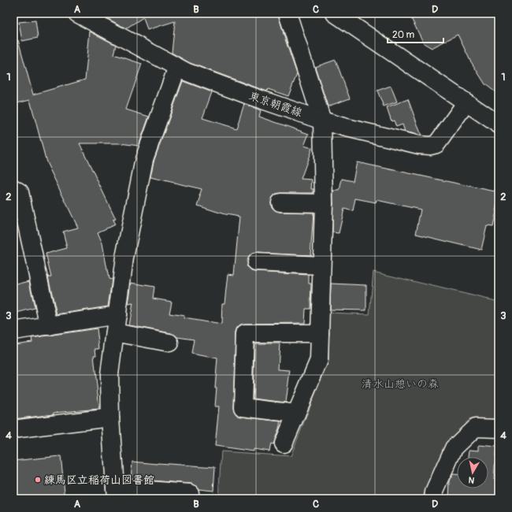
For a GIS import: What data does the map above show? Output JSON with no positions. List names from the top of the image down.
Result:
{
  "streets": {
    "street": ["東京朝霞線"]
  },
  "parks": ["清水山憩いの森"],
  "places": ["練馬区立稲荷山図書館"],
  "scale_bar": "20 m",
  "north": "bottom",
  "grid": {
    "columns": [
      "A",
      "B",
      "C",
      "D"
    ],
    "rows": [
      "1",
      "2",
      "3",
      "4"
    ]
  }
}
